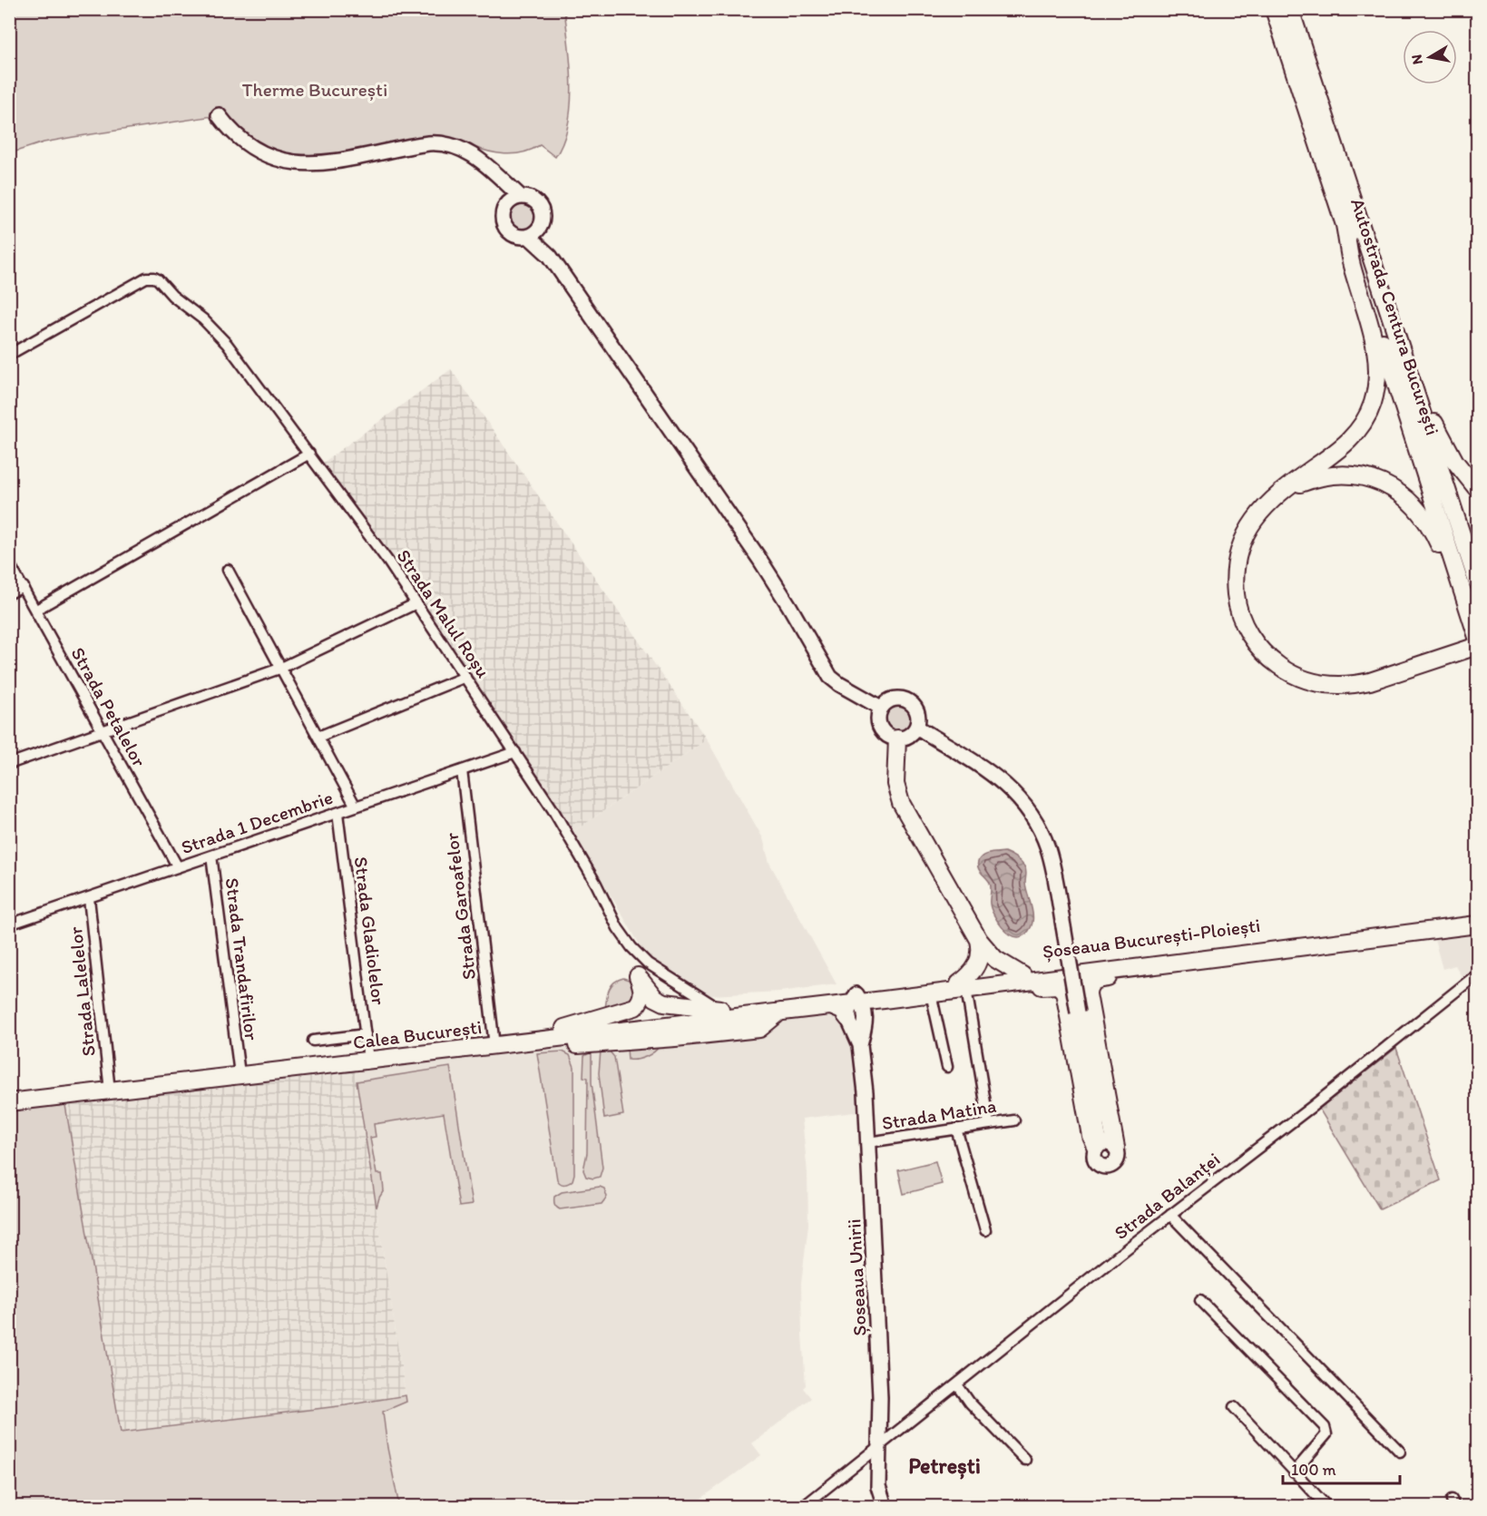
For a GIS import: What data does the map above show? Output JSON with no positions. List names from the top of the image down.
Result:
{
  "streets": {
    "highway": ["Autostrada Centura București", "Șoseaua București-Ploiești", "Calea București"],
    "street": [
      "Strada Malul Roșu",
      "Strada Petalelor",
      "Strada 1 Decembrie",
      "Strada Garoafelor",
      "Strada Gladiolelor",
      "Strada Trandafirilor",
      "Strada Lalelelor",
      "Strada Matina",
      "Strada Balanței",
      "Șoseaua Unirii"
    ]
  },
  "crossings": [
    ["Strada Malul Roșu", "Strada 1 Decembrie"],
    ["Strada Malul Roșu", "Calea București"],
    ["Strada Petalelor", "Strada 1 Decembrie"],
    ["Strada 1 Decembrie", "Strada Garoafelor"],
    ["Strada 1 Decembrie", "Strada Gladiolelor"],
    ["Strada 1 Decembrie", "Strada Trandafirilor"],
    ["Strada 1 Decembrie", "Strada Lalelelor"],
    ["Strada Garoafelor", "Calea București"],
    ["Strada Gladiolelor", "Calea București"],
    ["Șoseaua București-Ploiești", "Calea București"],
    ["Șoseaua București-Ploiești", "Șoseaua Unirii"],
    ["Strada Trandafirilor", "Calea București"],
    ["Strada Lalelelor", "Calea București"],
    ["Strada Matina", "Șoseaua Unirii"],
    ["Strada Balanței", "Șoseaua Unirii"]
  ],
  "districts": ["Petrești"],
  "parks": ["Therme București"],
  "scale_bar": "100 m",
  "north": "left"
}
